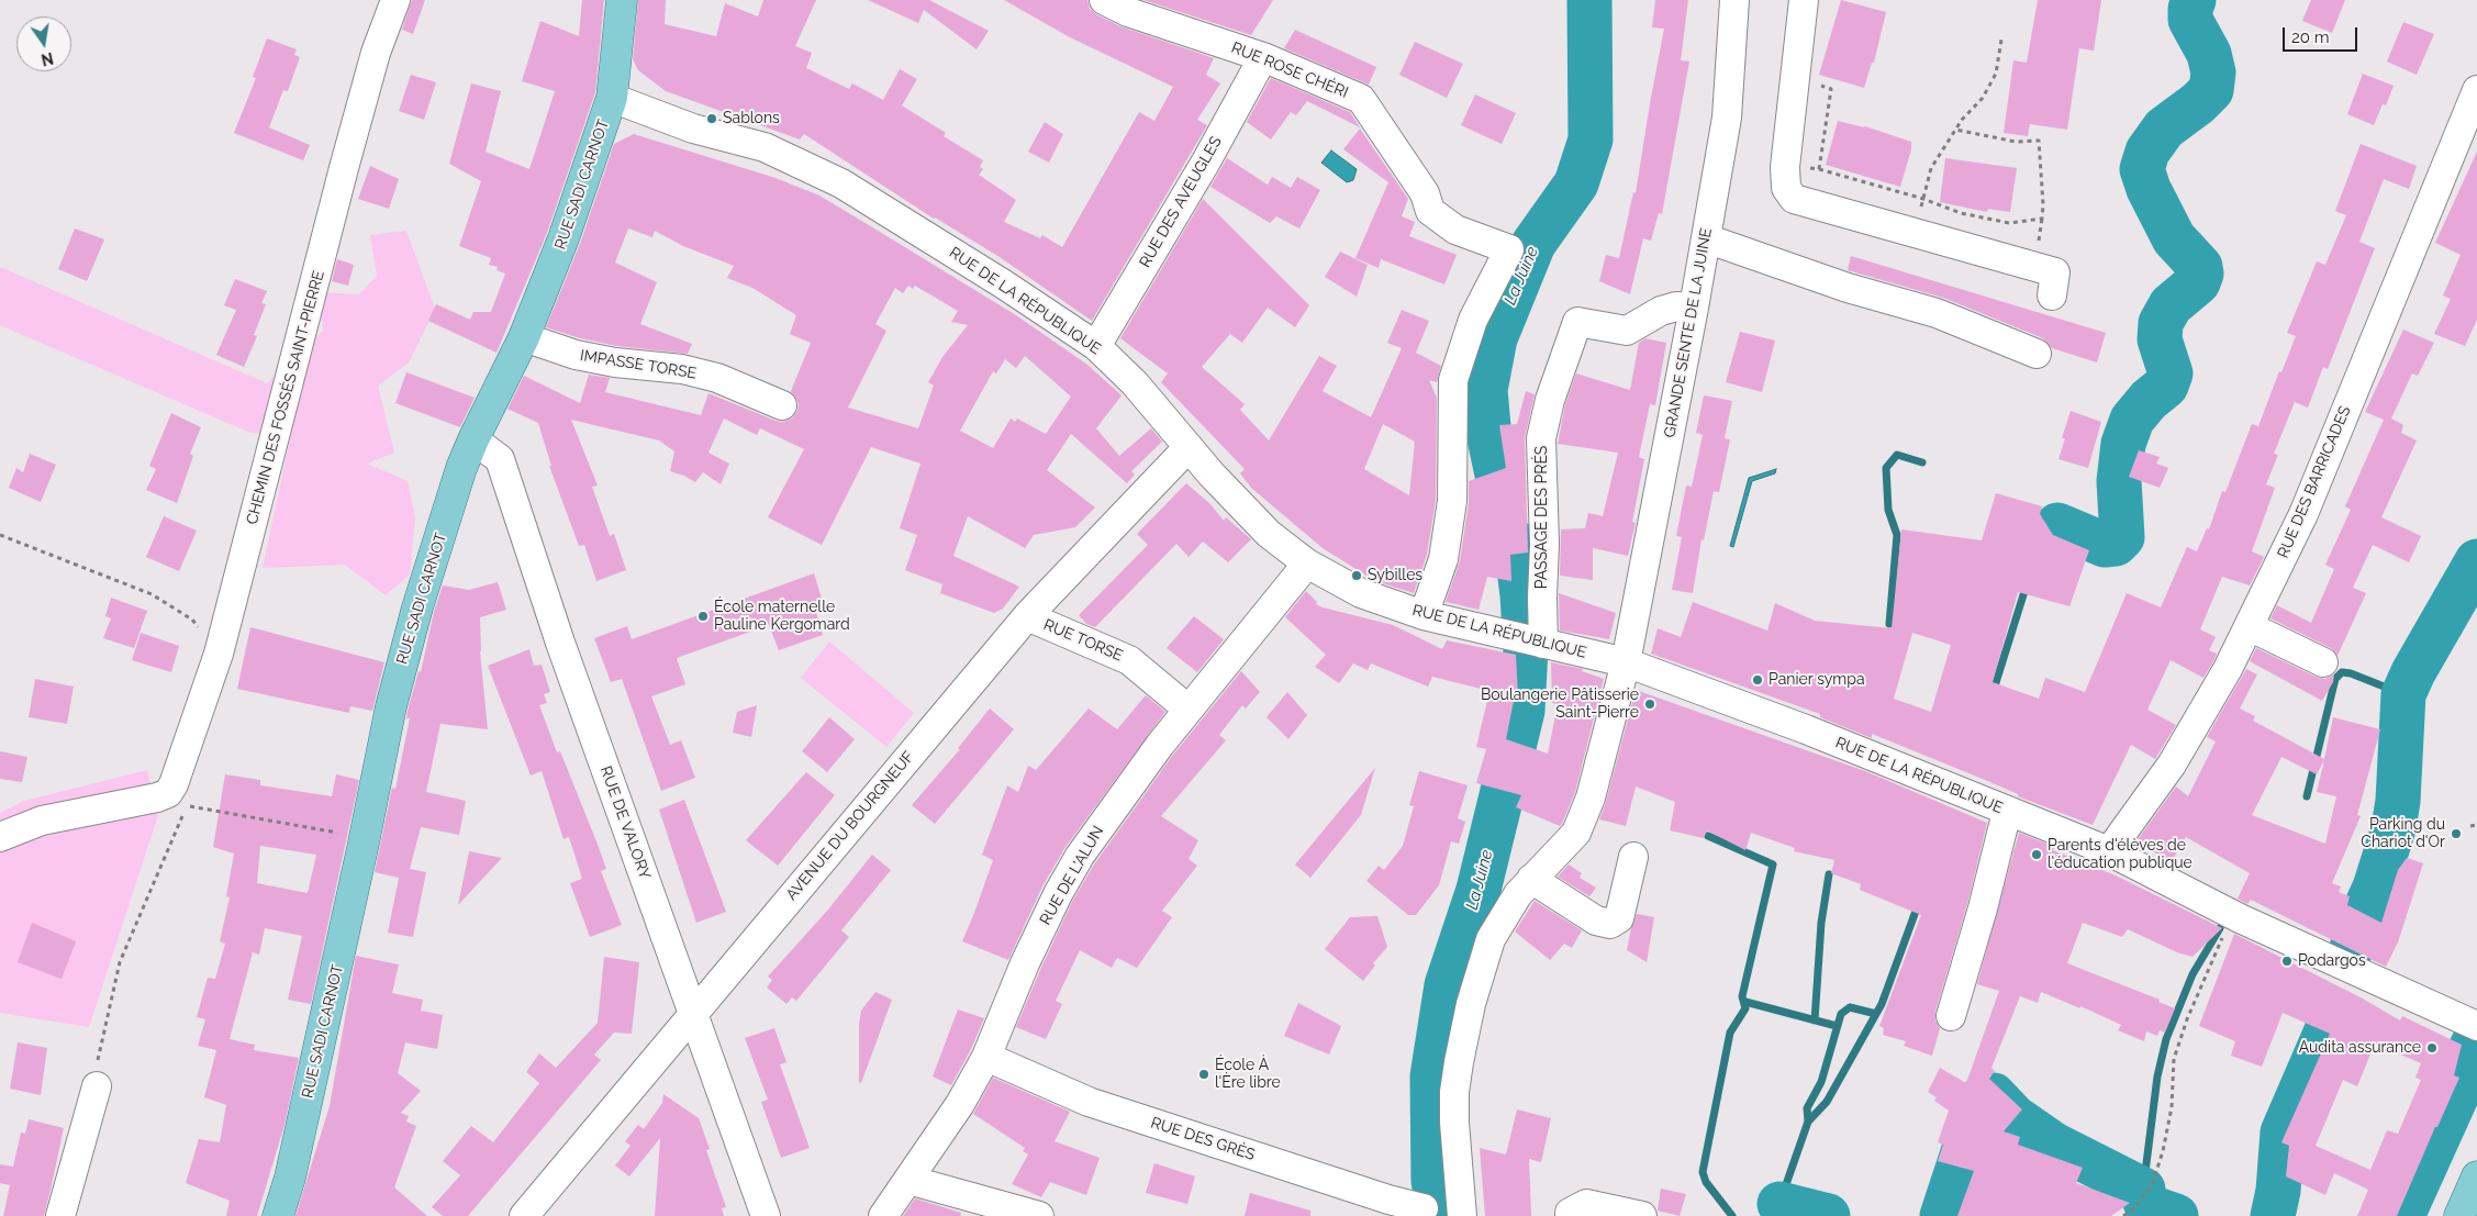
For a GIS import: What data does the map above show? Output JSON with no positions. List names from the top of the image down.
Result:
{
  "streets": {
    "main road": ["RUE SADI CARNOT"],
    "street": [
      "RUE ROSE CHÉRI",
      "RUE DES AVEUGLES",
      "RUE DE LA RÉPUBLIQUE",
      "GRANDE SENTE DE LA JUINE",
      "IMPASSE TORSE",
      "CHEMIN DES FOSSÉS SAINT-PIERRE",
      "RUE DES BARRICADES",
      "PASSAGE DES PRÉS",
      "RUE TORSE",
      "RUE DE VALORY",
      "AVENUE DU BOURGNEUF",
      "RUE DE L'ALUN",
      "RUE DES GRÈS"
    ]
  },
  "crossings": [
    ["RUE ROSE CHÉRI", "RUE DES AVEUGLES"],
    ["RUE ROSE CHÉRI", "RUE DE LA RÉPUBLIQUE"],
    ["RUE SADI CARNOT", "RUE DE LA RÉPUBLIQUE"],
    ["RUE SADI CARNOT", "IMPASSE TORSE"],
    ["RUE SADI CARNOT", "RUE DE VALORY"],
    ["RUE DES AVEUGLES", "RUE DE LA RÉPUBLIQUE"],
    ["RUE DE LA RÉPUBLIQUE", "GRANDE SENTE DE LA JUINE"],
    ["RUE DE LA RÉPUBLIQUE", "RUE DES BARRICADES"],
    ["RUE DE LA RÉPUBLIQUE", "PASSAGE DES PRÉS"],
    ["RUE DE LA RÉPUBLIQUE", "AVENUE DU BOURGNEUF"],
    ["RUE DE LA RÉPUBLIQUE", "RUE DE L'ALUN"],
    ["GRANDE SENTE DE LA JUINE", "PASSAGE DES PRÉS"],
    ["RUE TORSE", "AVENUE DU BOURGNEUF"],
    ["RUE TORSE", "RUE DE L'ALUN"],
    ["RUE DE VALORY", "AVENUE DU BOURGNEUF"],
    ["RUE DE L'ALUN", "RUE DES GRÈS"]
  ],
  "water": ["La Juine"],
  "places": [
    "Sablons",
    "Sybilles",
    "École maternelle Pauline Kergomard",
    "Panier sympa",
    "Boulangerie Pâtisserie Saint-Pierre",
    "Parking du Chariot d'Or",
    "Parents d'élèves de l'éducation publique",
    "Podargos",
    "Audita assurance",
    "École À l'Ère libre"
  ],
  "scale_bar": "20 m",
  "north": "bottom"
}
